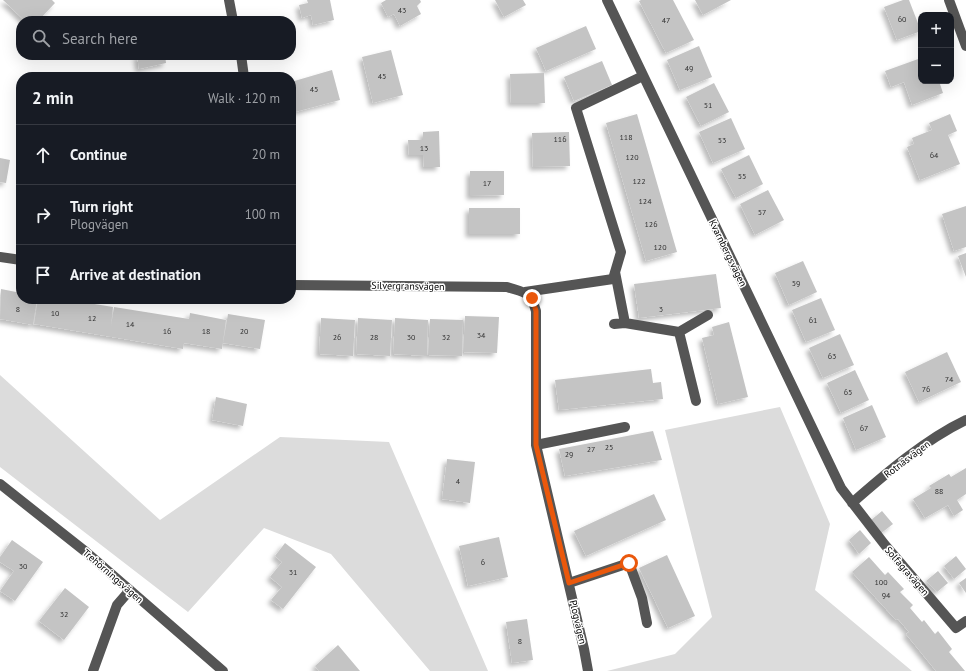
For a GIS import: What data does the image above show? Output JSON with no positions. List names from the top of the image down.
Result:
{
  "streets": {
    "street": [
      "Kvarnbergsvägen",
      "Silvergransvägen",
      "Rotnäsvägen",
      "Solfagravägen",
      "Trehörningsvägen",
      "Plogvägen"
    ]
  },
  "crossings": [
    ["Kvarnbergsvägen", "Rotnäsvägen"],
    ["Kvarnbergsvägen", "Solfagravägen"],
    ["Silvergransvägen", "Plogvägen"],
    ["Rotnäsvägen", "Solfagravägen"]
  ],
  "house_numbers": [
    "43",
    "60",
    "47",
    "49",
    "45",
    "45",
    "51",
    "118",
    "116",
    "53",
    "13",
    "64",
    "120",
    "55",
    "122",
    "17",
    "124",
    "57",
    "126",
    "120",
    "59",
    "8",
    "3",
    "10",
    "12",
    "61",
    "14",
    "16",
    "18",
    "20",
    "34",
    "26",
    "28",
    "30",
    "32",
    "63",
    "74",
    "76",
    "65",
    "67",
    "25",
    "27",
    "29",
    "4",
    "88",
    "6",
    "30",
    "31",
    "100",
    "94",
    "32",
    "8"
  ],
  "page": {
    "map_buttons": ["+", "−"],
    "search": "Search here",
    "heading": ["2 min", "Walk · 120 m"],
    "list": [
      ["Continue", "20 m"],
      ["Turn right", "Plogvägen", "100 m"],
      "Arrive at destination"
    ]
  }
}
